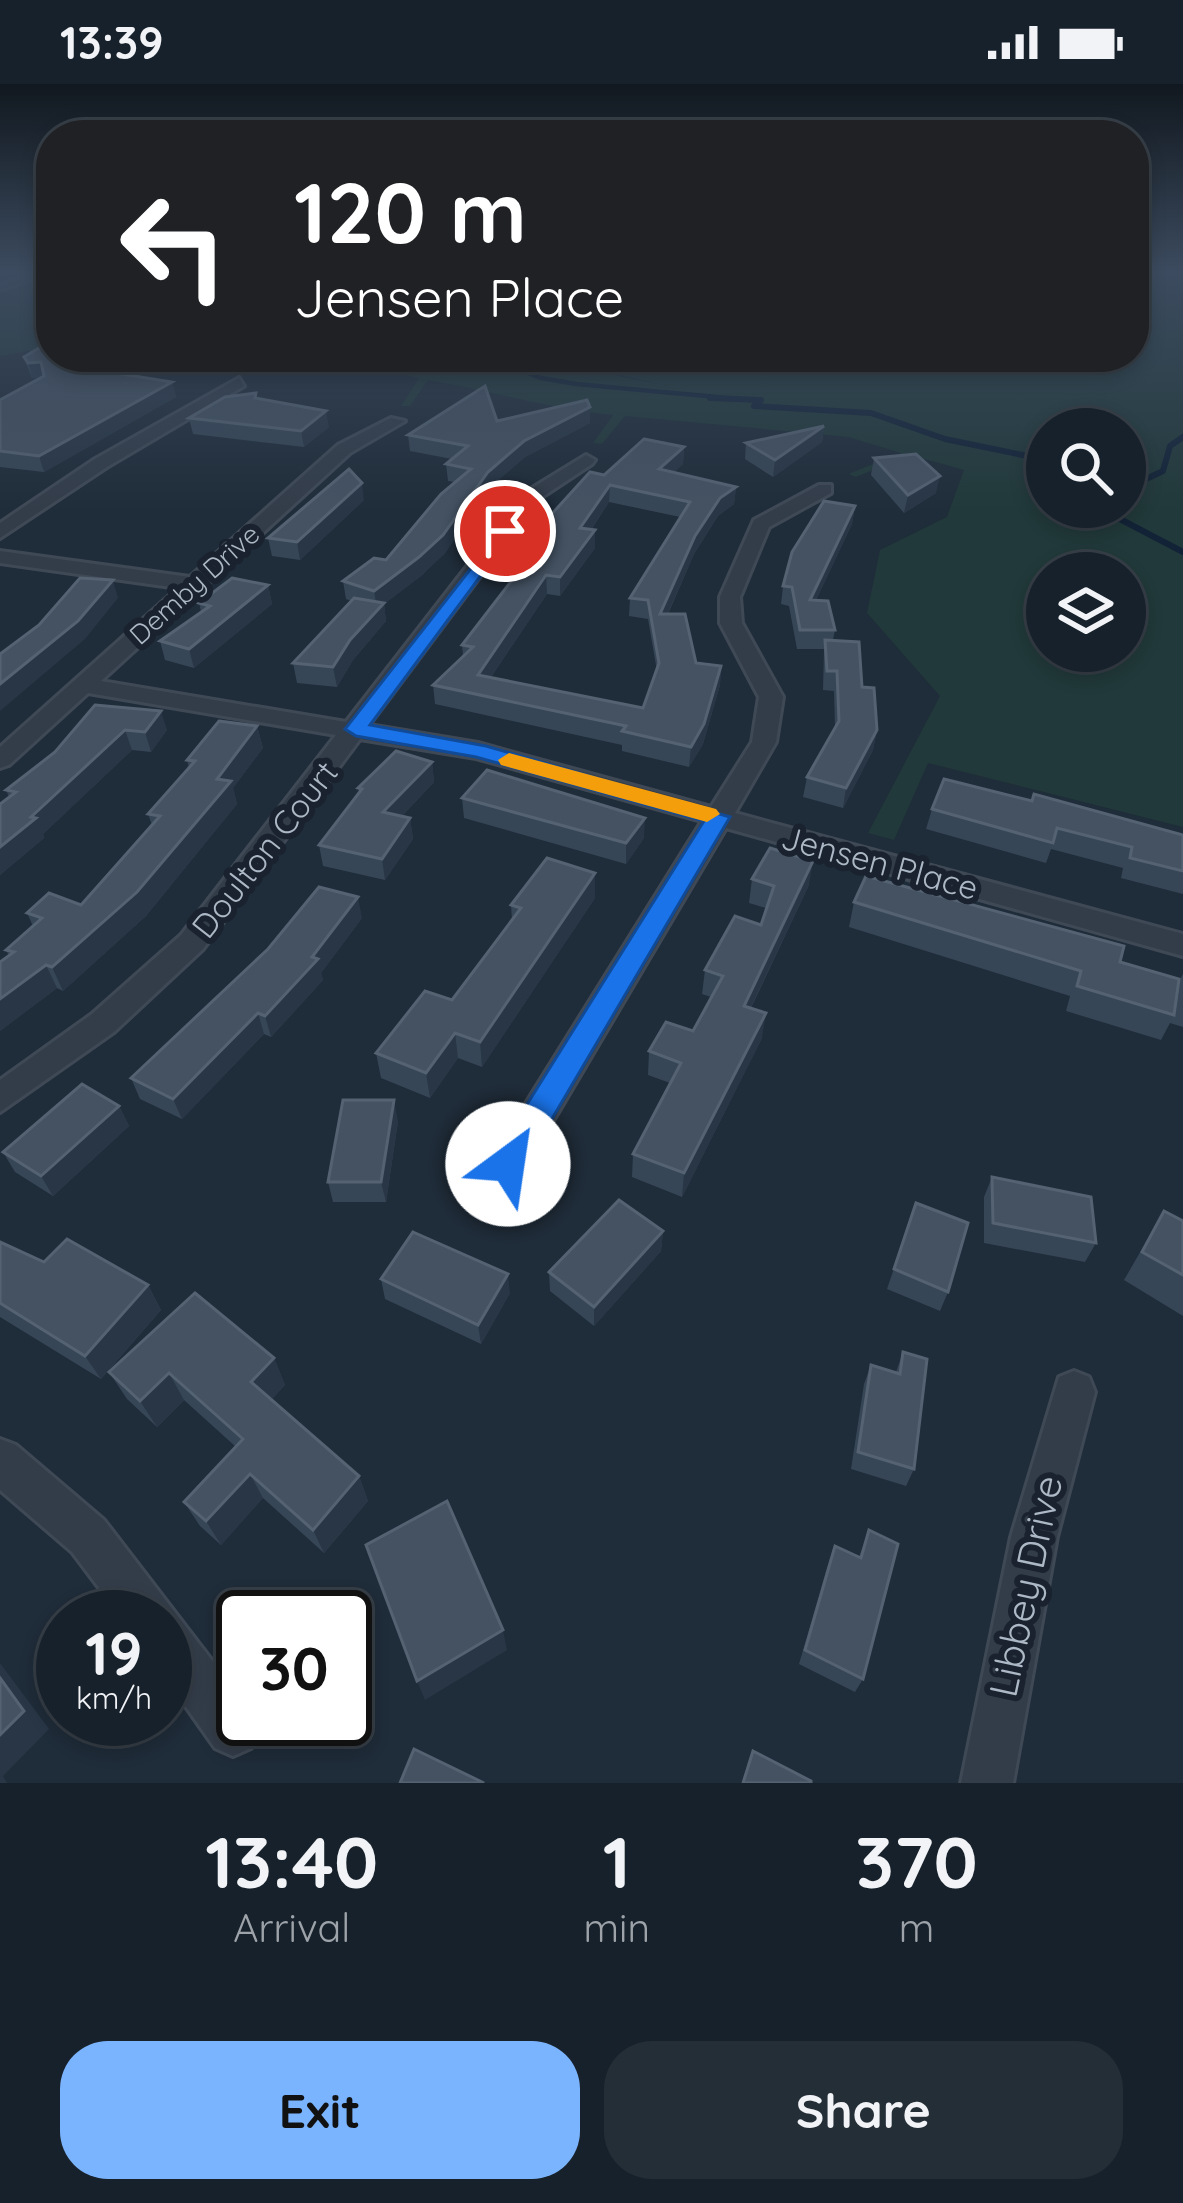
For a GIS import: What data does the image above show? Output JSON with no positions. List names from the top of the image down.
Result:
{
  "streets": {
    "street": [
      "Demby Drive",
      "Doulton Court",
      "Jensen Place",
      "Libbey Drive"
    ]
  },
  "crossings": [
    ["Demby Drive", "Jensen Place"],
    ["Doulton Court", "Jensen Place"]
  ],
  "page": {
    "status": "13:39",
    "turn": ["120 m", "Jensen Place"],
    "speed": "19 km/h",
    "limit": "30",
    "eta": [
      "13:40",
      "Arrival",
      "1",
      "min",
      "370",
      "m"
    ],
    "buttons": ["Exit", "Share"]
  }
}
